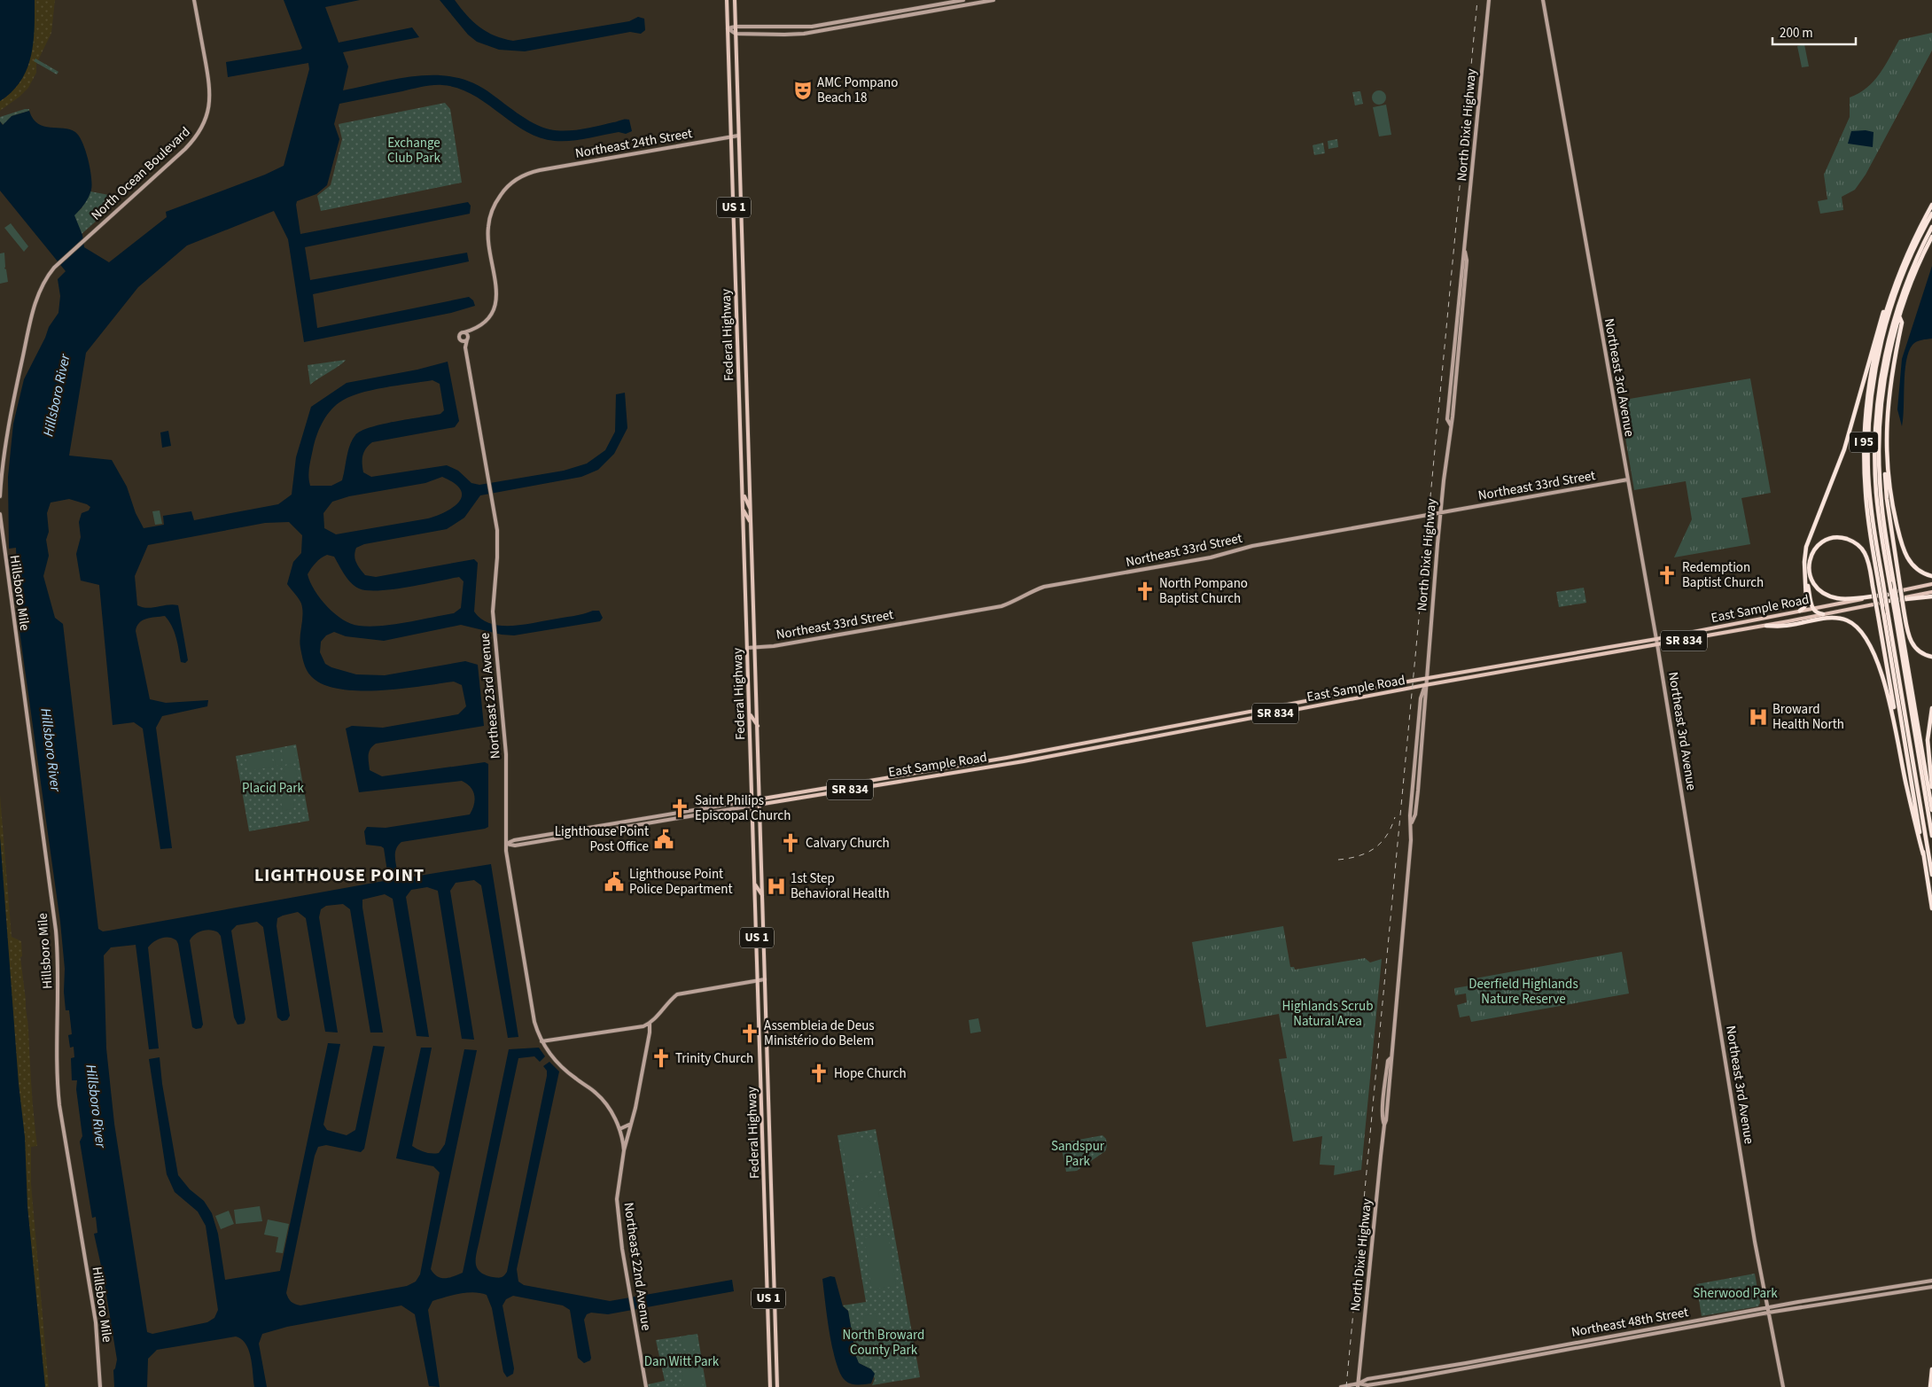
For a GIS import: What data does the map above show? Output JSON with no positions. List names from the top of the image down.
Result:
{
  "streets": {
    "highway": ["I 95"],
    "main road": [
      "US 1",
      "Federal Highway",
      "East Sample Road",
      "SR 834"
    ],
    "street": [
      "North Dixie Highway",
      "Northeast 24th Street",
      "North Ocean Boulevard",
      "Northeast 3rd Avenue",
      "Northeast 33rd Street",
      "Hillsboro Mile",
      "Northeast 23rd Avenue",
      "Northeast 22nd Avenue",
      "Northeast 48th Street"
    ]
  },
  "crossings": [
    ["North Dixie Highway", "Northeast 33rd Street"],
    ["North Dixie Highway", "East Sample Road"],
    ["North Dixie Highway", "Northeast 48th Street"],
    ["Northeast 24th Street", "Federal Highway"],
    ["Northeast 24th Street", "Northeast 23rd Avenue"],
    ["Federal Highway", "Northeast 33rd Street"],
    ["Federal Highway", "East Sample Road"],
    ["Northeast 3rd Avenue", "Northeast 33rd Street"],
    ["Northeast 3rd Avenue", "East Sample Road"],
    ["Northeast 3rd Avenue", "Northeast 48th Street"],
    ["East Sample Road", "SR 834"],
    ["East Sample Road", "Northeast 23rd Avenue"],
    ["Northeast 23rd Avenue", "Northeast 22nd Avenue"]
  ],
  "districts": ["LIGHTHOUSE POINT"],
  "water": ["Hillsboro River"],
  "parks": [
    "Exchange Club Park",
    "Placid Park",
    "Deerfield Highlands Nature Reserve",
    "Highlands Scrub Natural Area",
    "Sandspur Park",
    "Sherwood Park",
    "North Broward County Park",
    "Dan Witt Park"
  ],
  "places": {
    "theatre": ["AMC Pompano Beach 18"],
    "church": [
      "Redemption Baptist Church",
      "North Pompano Baptist Church",
      "Saint Philips Episcopal Church",
      "Calvary Church",
      "Assembleia de Deus Ministério do Belem",
      "Trinity Church",
      "Hope Church"
    ],
    "hospital": ["Broward Health North", "1st Step Behavioral Health"],
    "public building": ["Lighthouse Point Post Office", "Lighthouse Point Police Department"]
  },
  "scale_bar": "200 m"
}
